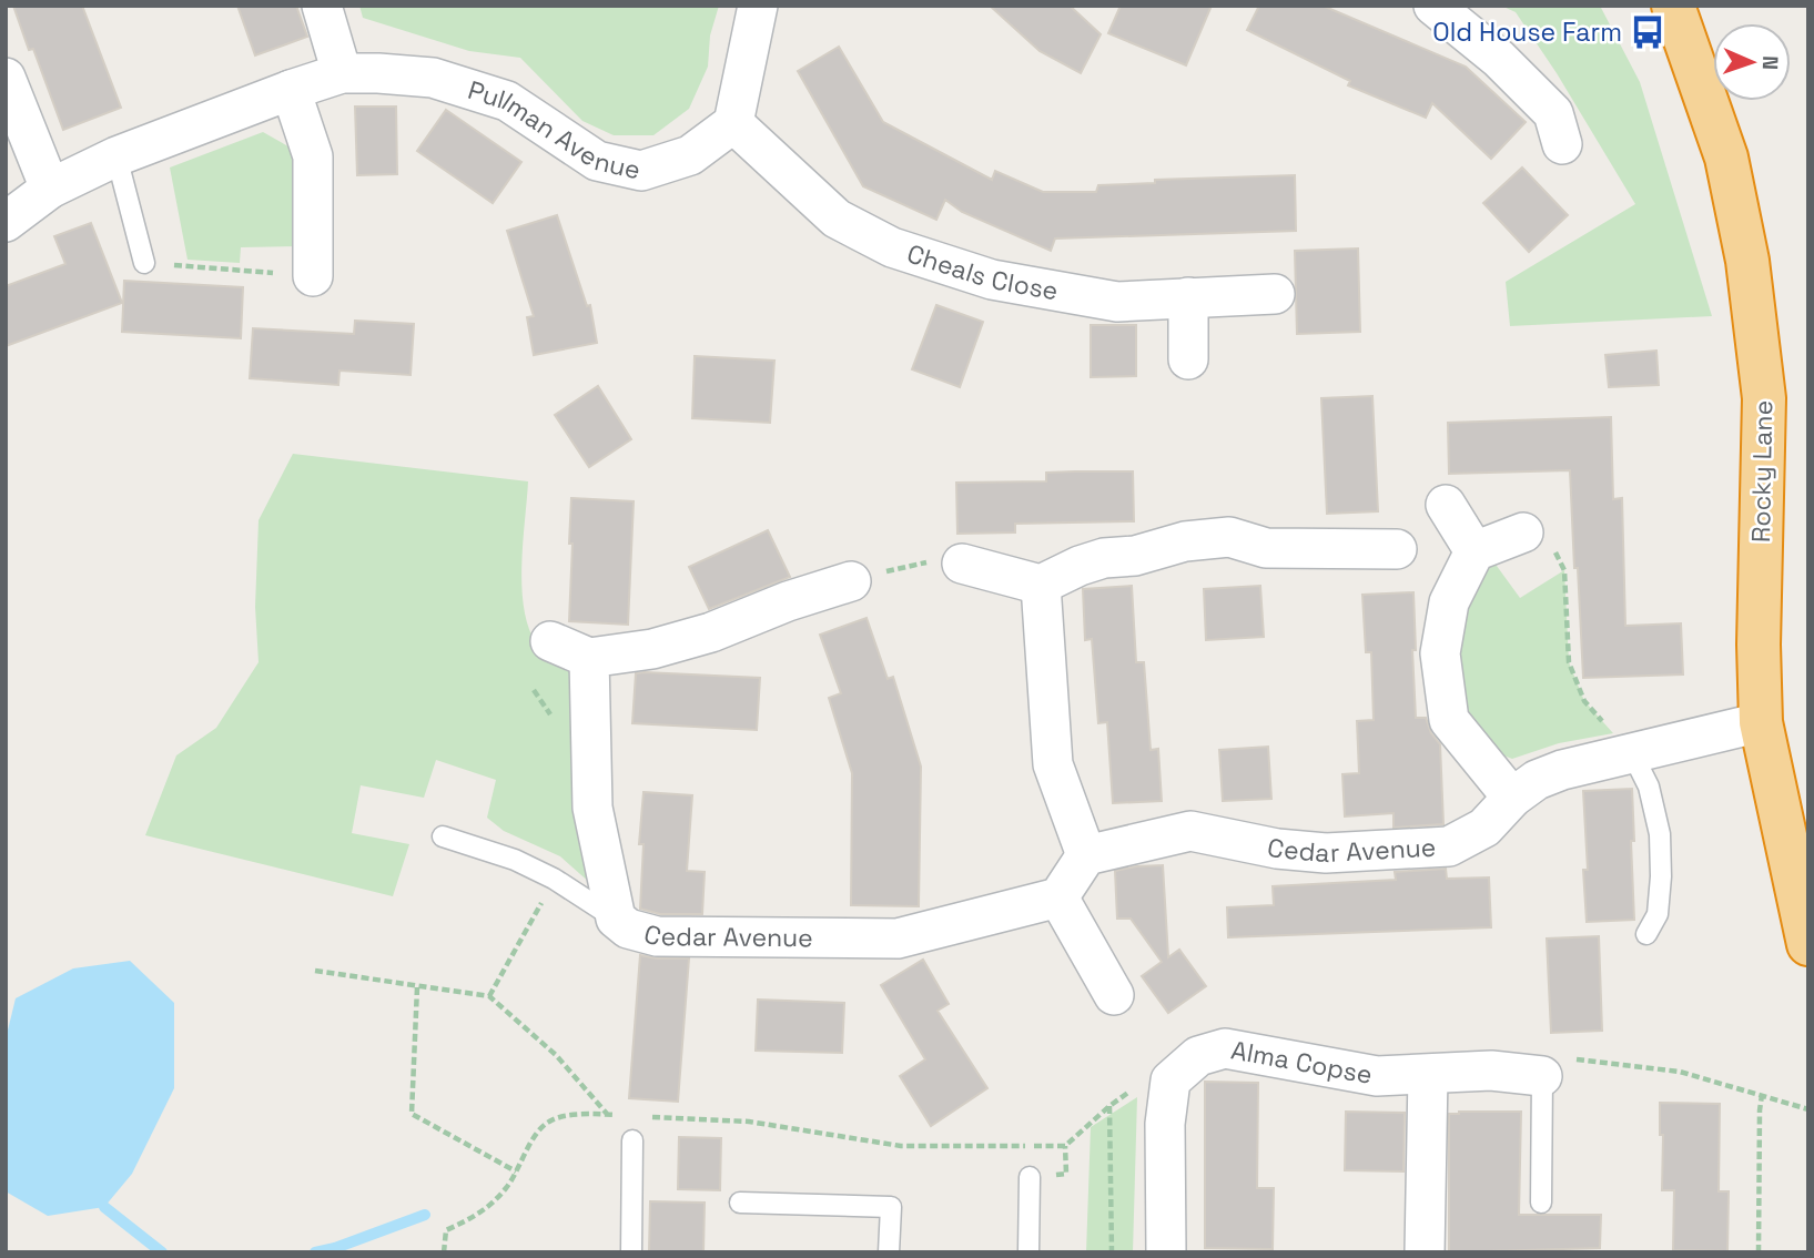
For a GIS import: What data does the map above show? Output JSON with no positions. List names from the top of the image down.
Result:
{
  "streets": {
    "highway": ["Rocky Lane"],
    "street": [
      "Pullman Avenue",
      "Cheals Close",
      "Cedar Avenue",
      "Alma Copse"
    ]
  },
  "crossings": [
    ["Pullman Avenue", "Cheals Close"],
    ["Rocky Lane", "Cedar Avenue"]
  ],
  "places": {
    "bus stop": ["Old House Farm"]
  },
  "north": "right"
}
